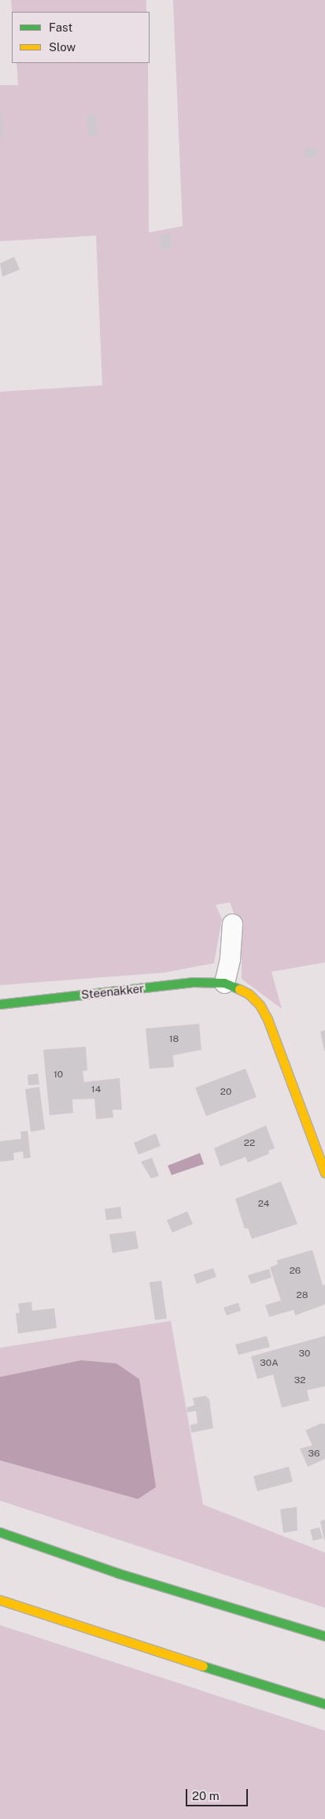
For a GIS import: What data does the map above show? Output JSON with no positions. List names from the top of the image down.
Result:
{
  "streets": {
    "main road": ["Steenakker"]
  },
  "house_numbers": [
    "18",
    "10",
    "14",
    "20",
    "22",
    "24",
    "26",
    "28",
    "30",
    "30A",
    "32",
    "36"
  ],
  "legend": ["Fast", "Slow"],
  "scale_bar": "20 m"
}
